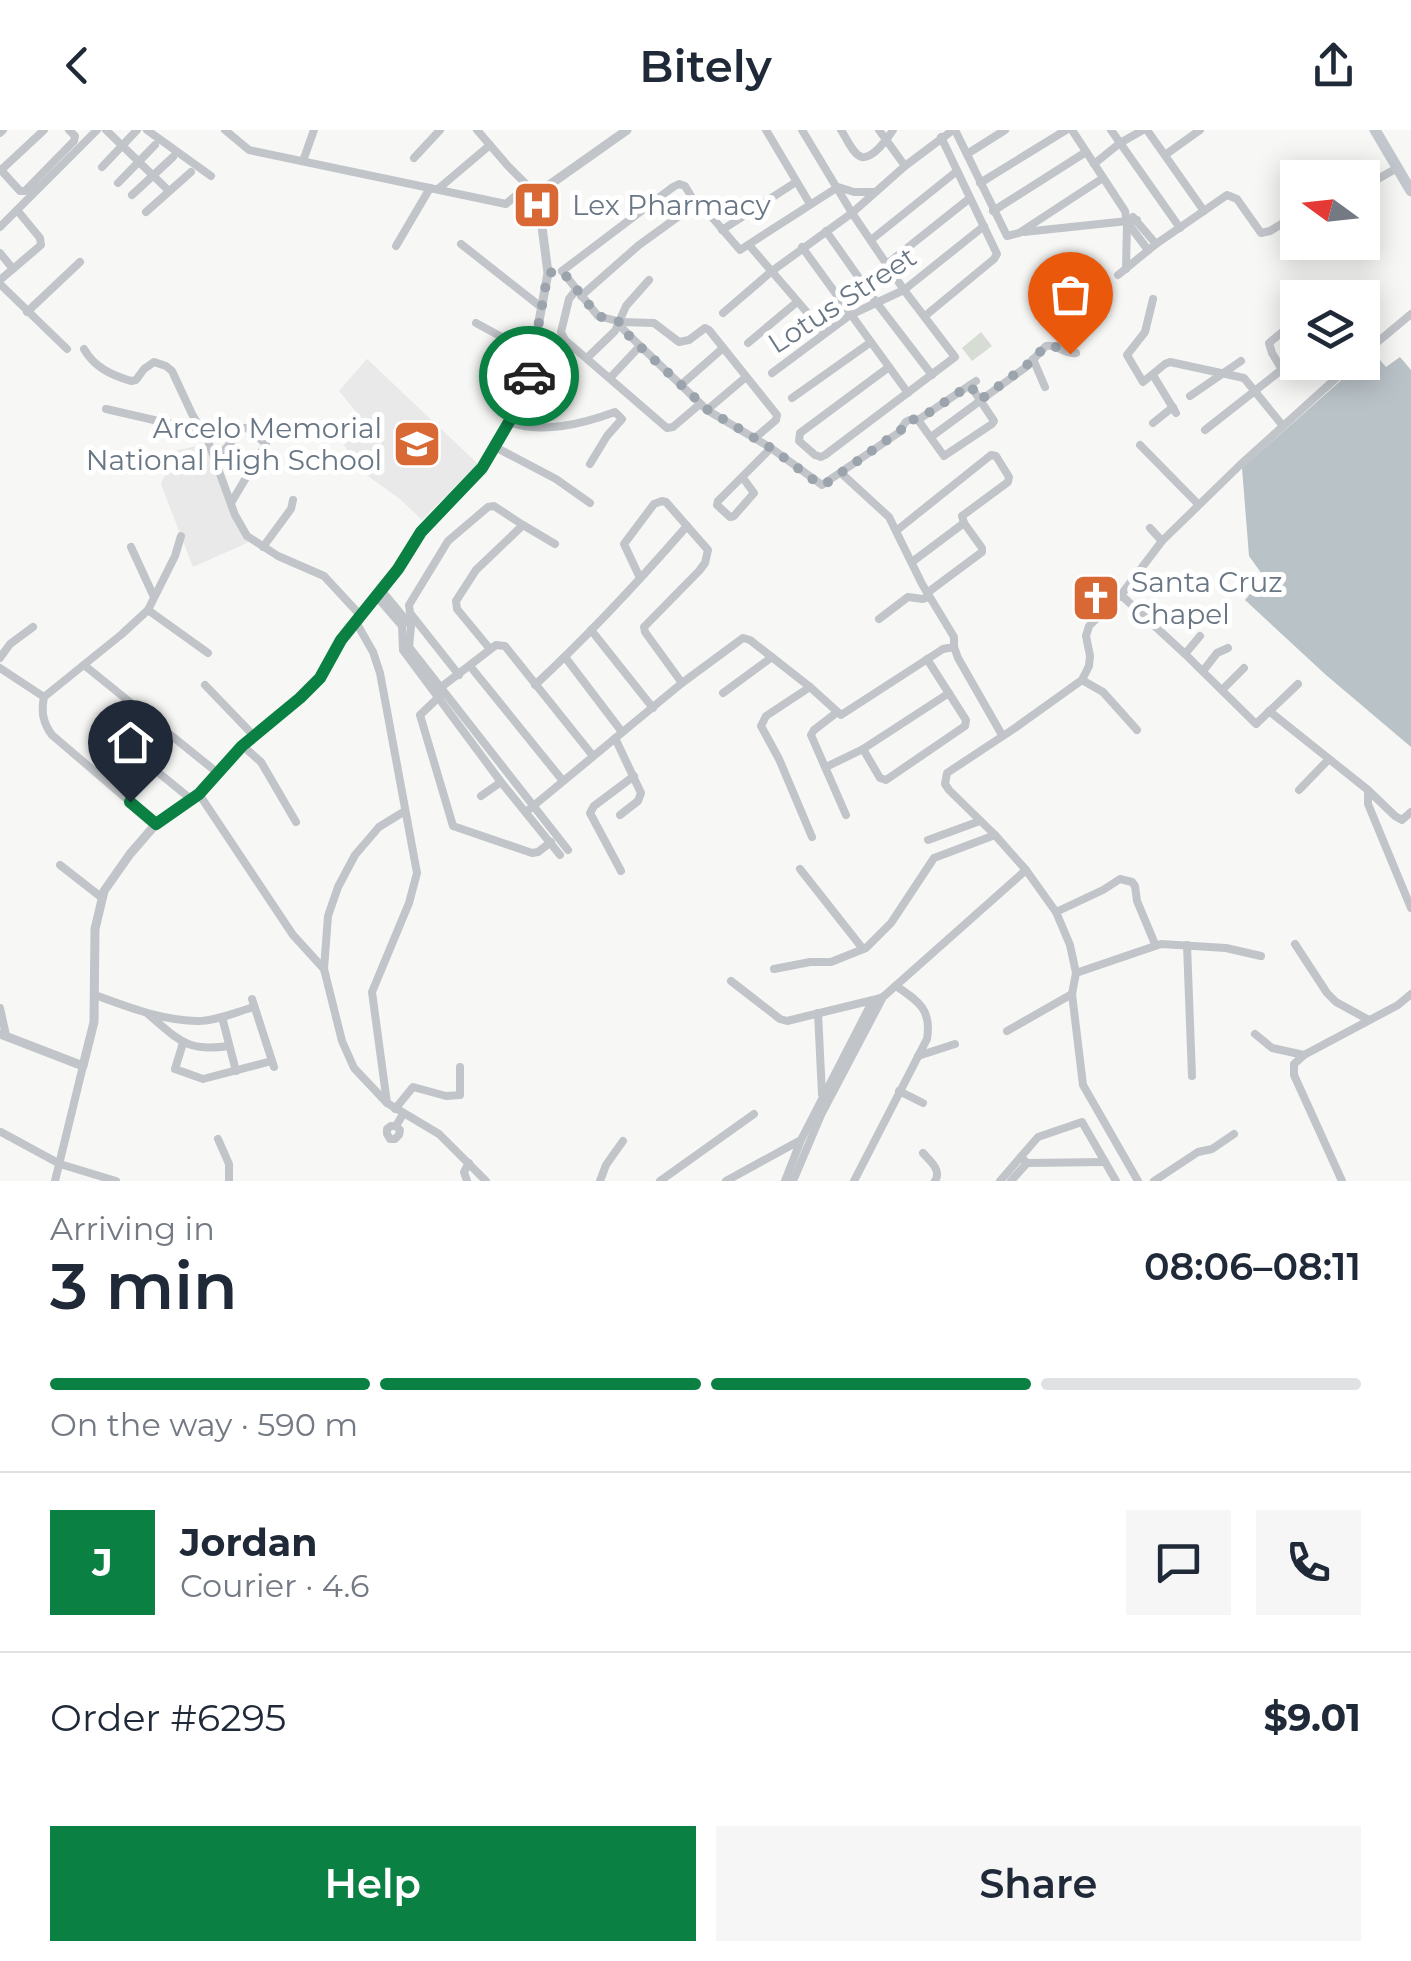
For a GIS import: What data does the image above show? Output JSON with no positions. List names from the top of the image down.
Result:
{
  "streets": {
    "street": ["Lotus Street"]
  },
  "places": {
    "hospital": ["Lex Pharmacy"],
    "school or university": ["Arcelo Memorial National High School"],
    "church": ["Santa Cruz Chapel"]
  },
  "north": "left",
  "page": {
    "header": "Bitely",
    "heading": ["3 min", "Arriving in", "08:06–08:11"],
    "panel": [
      "Jordan",
      "Courier · 4.6",
      "Order #6295",
      "$9.01"
    ],
    "bar": "On the way · 590 m",
    "round": "J",
    "buttons": ["Help", "Share"]
  }
}
